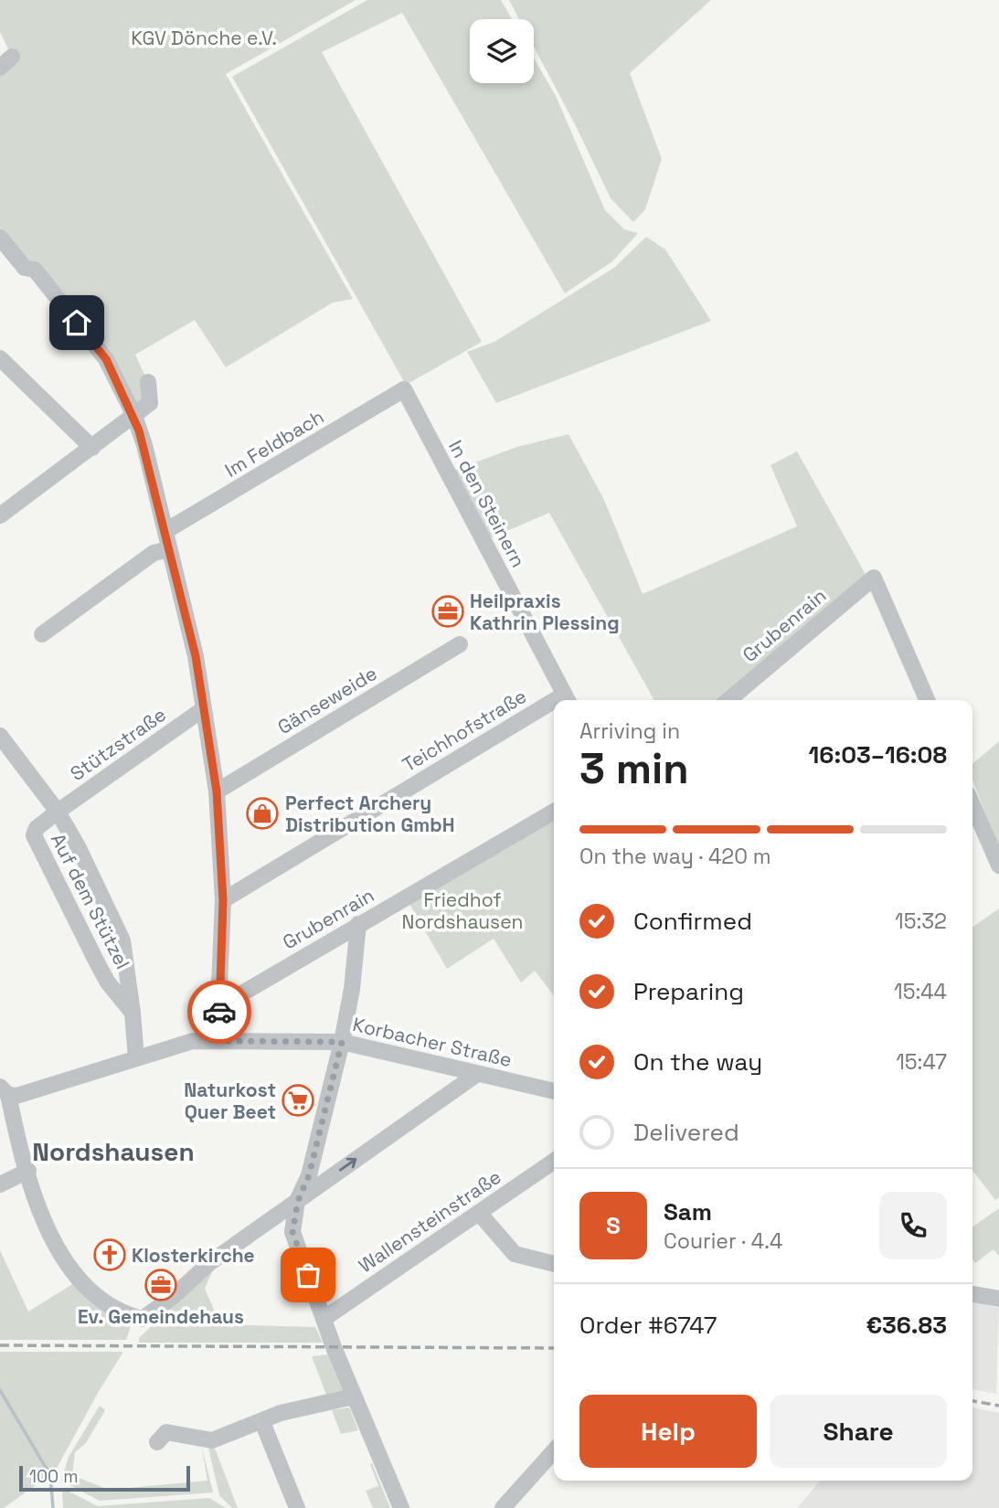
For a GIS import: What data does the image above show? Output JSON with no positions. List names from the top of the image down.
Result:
{
  "streets": {
    "street": [
      "Im Feldbach",
      "In den Steinern",
      "Grubenrain",
      "Gänseweide",
      "Teichhofstraße",
      "Stützstraße",
      "Auf dem Stützel",
      "Korbacher Straße",
      "Wallensteinstraße"
    ]
  },
  "crossings": [
    ["Im Feldbach", "In den Steinern"],
    ["Stützstraße", "Auf dem Stützel"]
  ],
  "districts": ["Nordshausen"],
  "parks": ["KGV Dönche e.V.", "Friedhof Nordshausen"],
  "places": {
    "office": ["Heilpraxis Kathrin Plessing", "Ev. Gemeindehaus"],
    "shop": ["Perfect Archery Distribution GmbH"],
    "supermarket": ["Naturkost Quer Beet"],
    "church": ["Klosterkirche"]
  },
  "scale_bar": "100 m",
  "page": {
    "heading": ["3 min", "Arriving in", "16:03–16:08"],
    "panel": [
      "Sam",
      "Courier · 4.4",
      "Order #6747",
      "€36.83"
    ],
    "bar": "On the way · 420 m",
    "list": [
      ["Confirmed", "15:32"],
      ["Preparing", "15:44"],
      ["On the way", "15:47"],
      "Delivered"
    ],
    "round": "S",
    "buttons": ["Help", "Share"],
    "scale": "100 m"
  }
}
